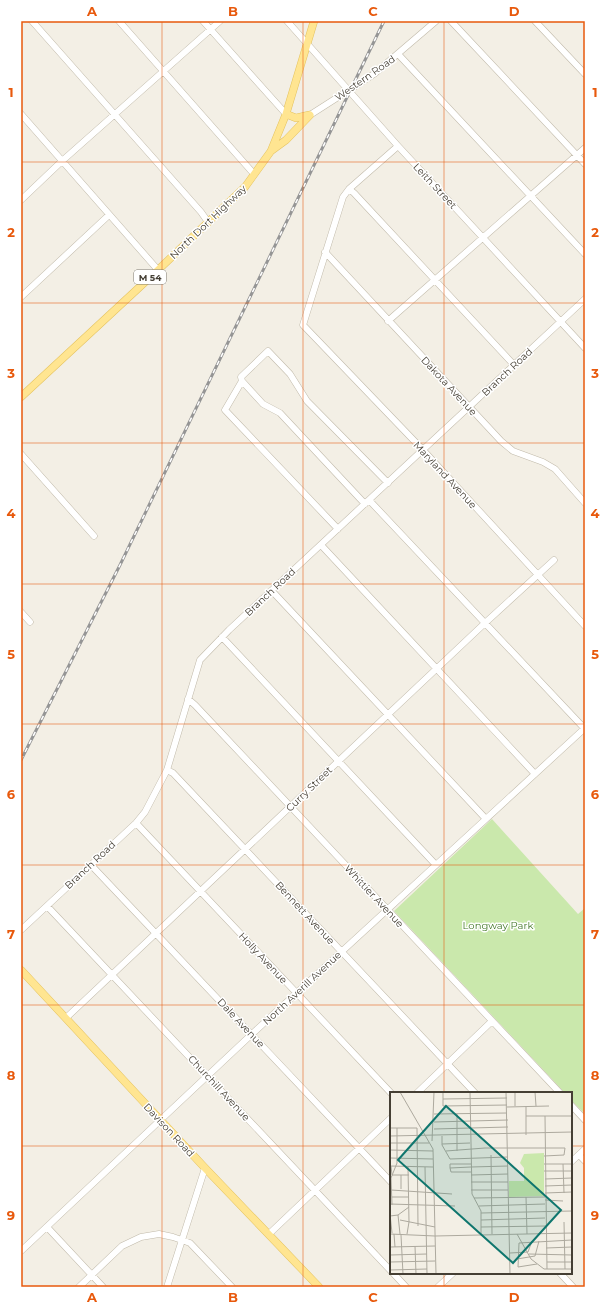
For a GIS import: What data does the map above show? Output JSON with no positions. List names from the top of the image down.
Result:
{
  "streets": {
    "main road": ["North Dort Highway", "M 54", "Davison Road"],
    "street": [
      "Western Road",
      "Leith Street",
      "Branch Road",
      "Dakota Avenue",
      "Maryland Avenue",
      "Curry Street",
      "Whittier Avenue",
      "Bennett Avenue",
      "Holly Avenue",
      "North Averill Avenue",
      "Dale Avenue",
      "Churchill Avenue"
    ]
  },
  "crossings": [
    ["Western Road", "Leith Street"],
    ["Leith Street", "North Dort Highway"],
    ["Leith Street", "Branch Road"],
    ["Branch Road", "Dakota Avenue"],
    ["Branch Road", "Maryland Avenue"],
    ["Branch Road", "Whittier Avenue"],
    ["Branch Road", "Bennett Avenue"],
    ["Branch Road", "Holly Avenue"],
    ["Branch Road", "Dale Avenue"],
    ["Branch Road", "Churchill Avenue"],
    ["Dakota Avenue", "Maryland Avenue"],
    ["Maryland Avenue", "Curry Street"],
    ["Curry Street", "Whittier Avenue"],
    ["Curry Street", "Bennett Avenue"],
    ["Curry Street", "Holly Avenue"],
    ["Curry Street", "Dale Avenue"],
    ["Curry Street", "Churchill Avenue"],
    ["Curry Street", "Davison Road"],
    ["Whittier Avenue", "North Averill Avenue"],
    ["Bennett Avenue", "North Averill Avenue"],
    ["Holly Avenue", "North Averill Avenue"],
    ["North Averill Avenue", "Dale Avenue"],
    ["North Averill Avenue", "Churchill Avenue"],
    ["North Averill Avenue", "Davison Road"]
  ],
  "parks": ["Longway Park"],
  "grid": {
    "columns": [
      "A",
      "B",
      "C",
      "D"
    ],
    "rows": [
      "1",
      "2",
      "3",
      "4",
      "5",
      "6",
      "7",
      "8",
      "9"
    ]
  }
}
